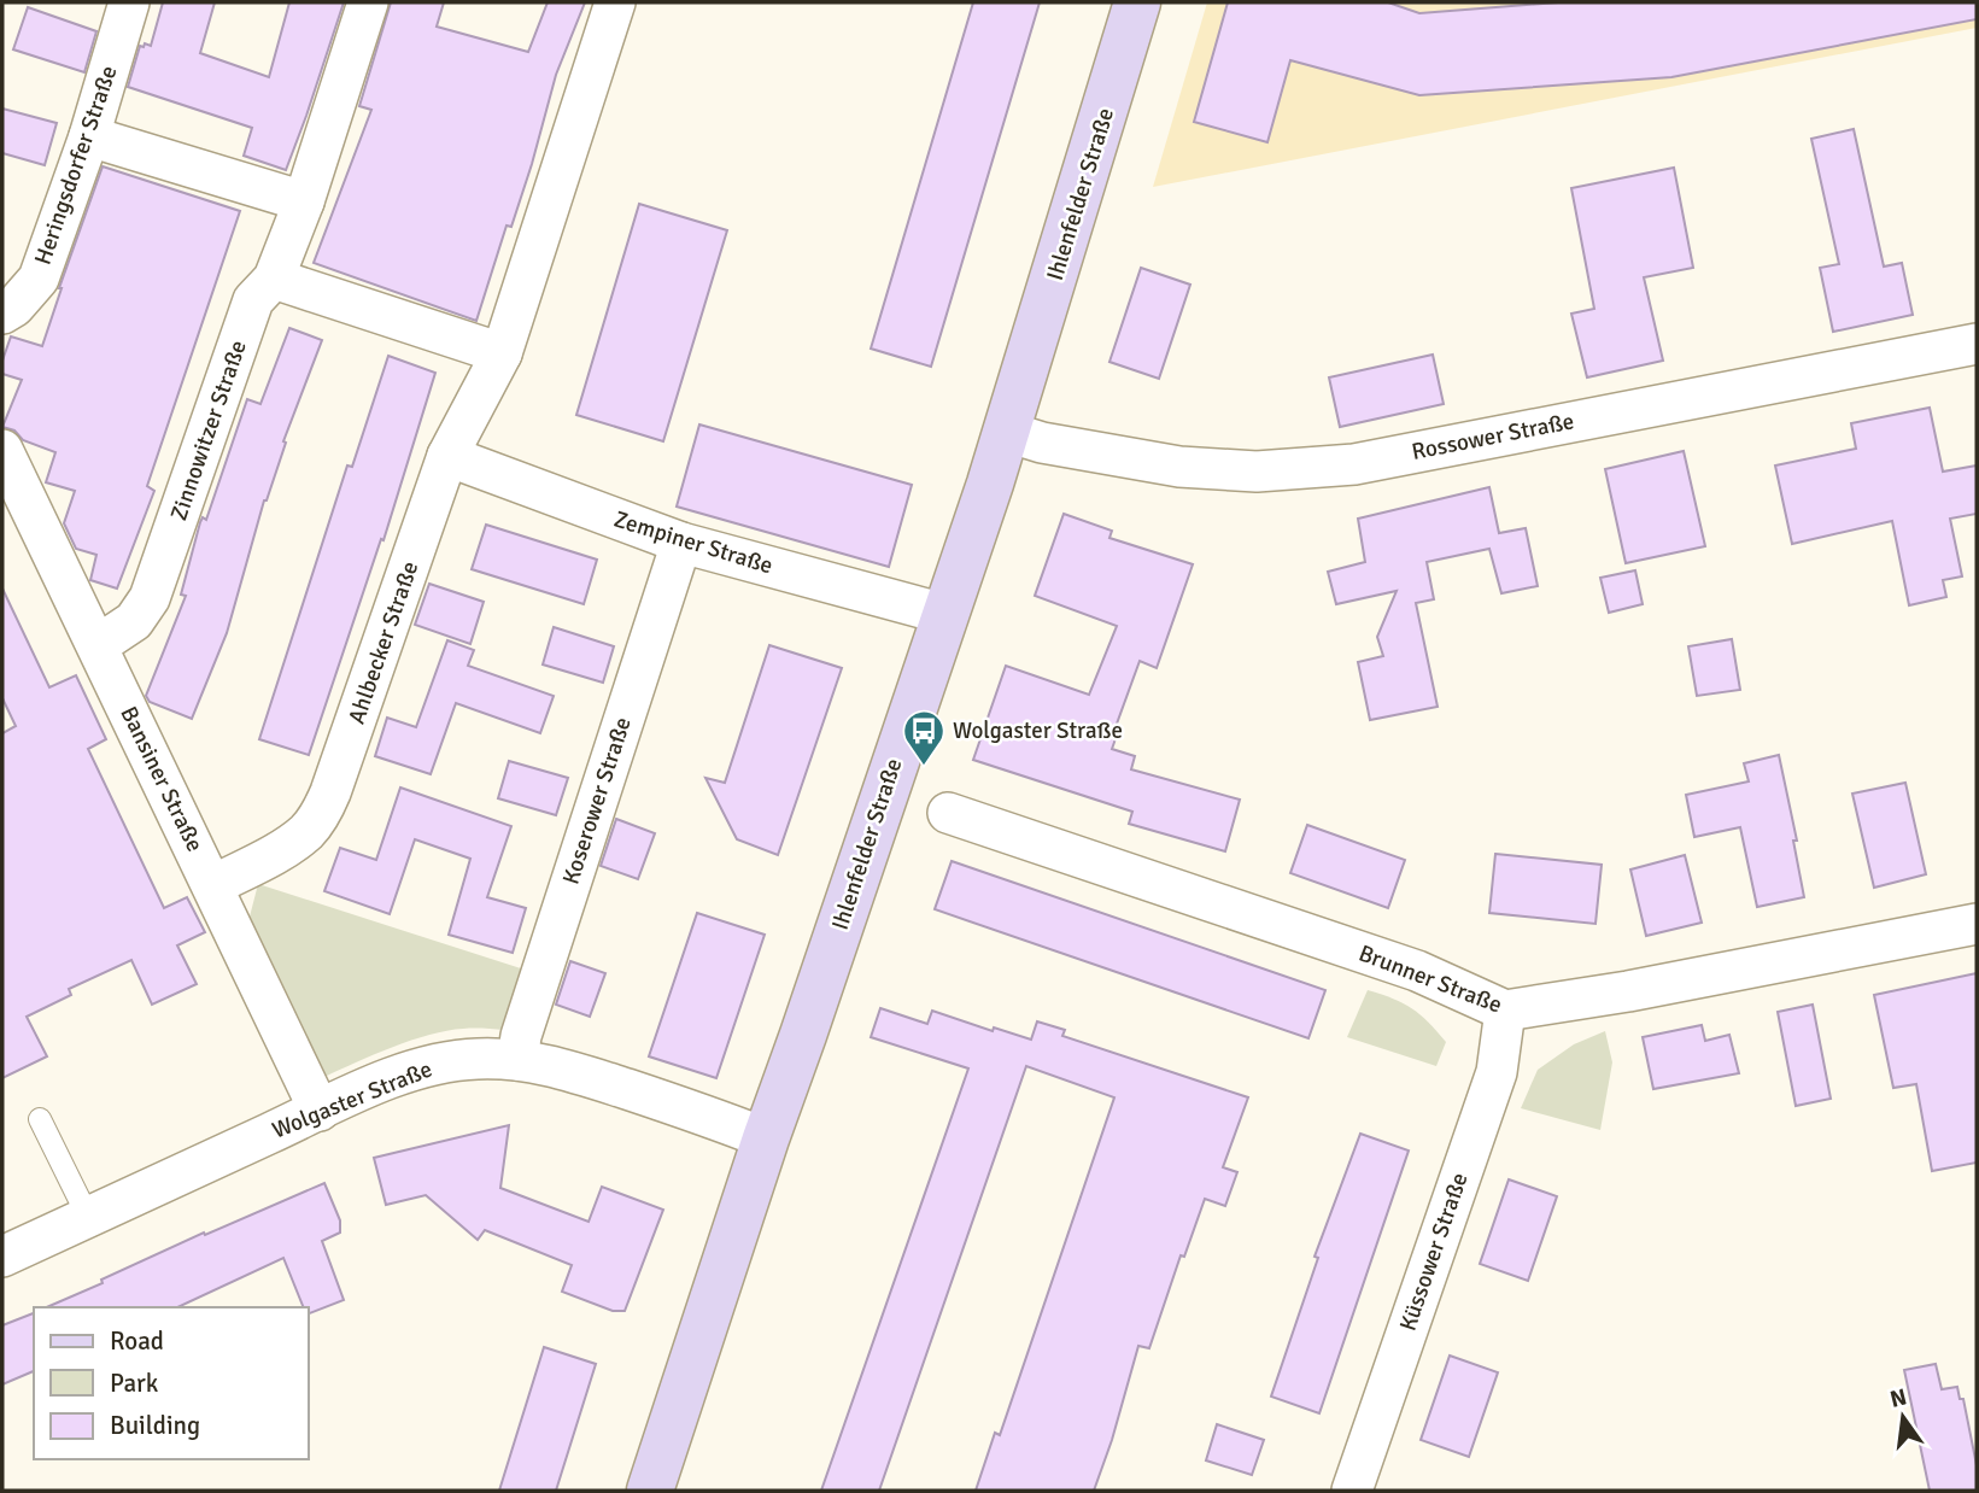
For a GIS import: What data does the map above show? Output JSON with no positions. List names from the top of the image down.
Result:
{
  "streets": {
    "main road": ["Ihlenfelder Straße"],
    "street": [
      "Heringsdorfer Straße",
      "Zinnowitzer Straße",
      "Rossower Straße",
      "Zempiner Straße",
      "Ahlbecker Straße",
      "Bansiner Straße",
      "Koserower Straße",
      "Brunner Straße",
      "Wolgaster Straße",
      "Küssower Straße"
    ]
  },
  "crossings": [
    ["Ihlenfelder Straße", "Rossower Straße"],
    ["Ihlenfelder Straße", "Zempiner Straße"],
    ["Ihlenfelder Straße", "Wolgaster Straße"],
    ["Zinnowitzer Straße", "Bansiner Straße"],
    ["Zempiner Straße", "Ahlbecker Straße"],
    ["Zempiner Straße", "Koserower Straße"],
    ["Ahlbecker Straße", "Bansiner Straße"],
    ["Bansiner Straße", "Wolgaster Straße"],
    ["Koserower Straße", "Wolgaster Straße"],
    ["Brunner Straße", "Küssower Straße"]
  ],
  "places": {
    "bus stop": ["Wolgaster Straße"]
  },
  "legend": ["Road", "Park", "Building"],
  "north": "top"
}
